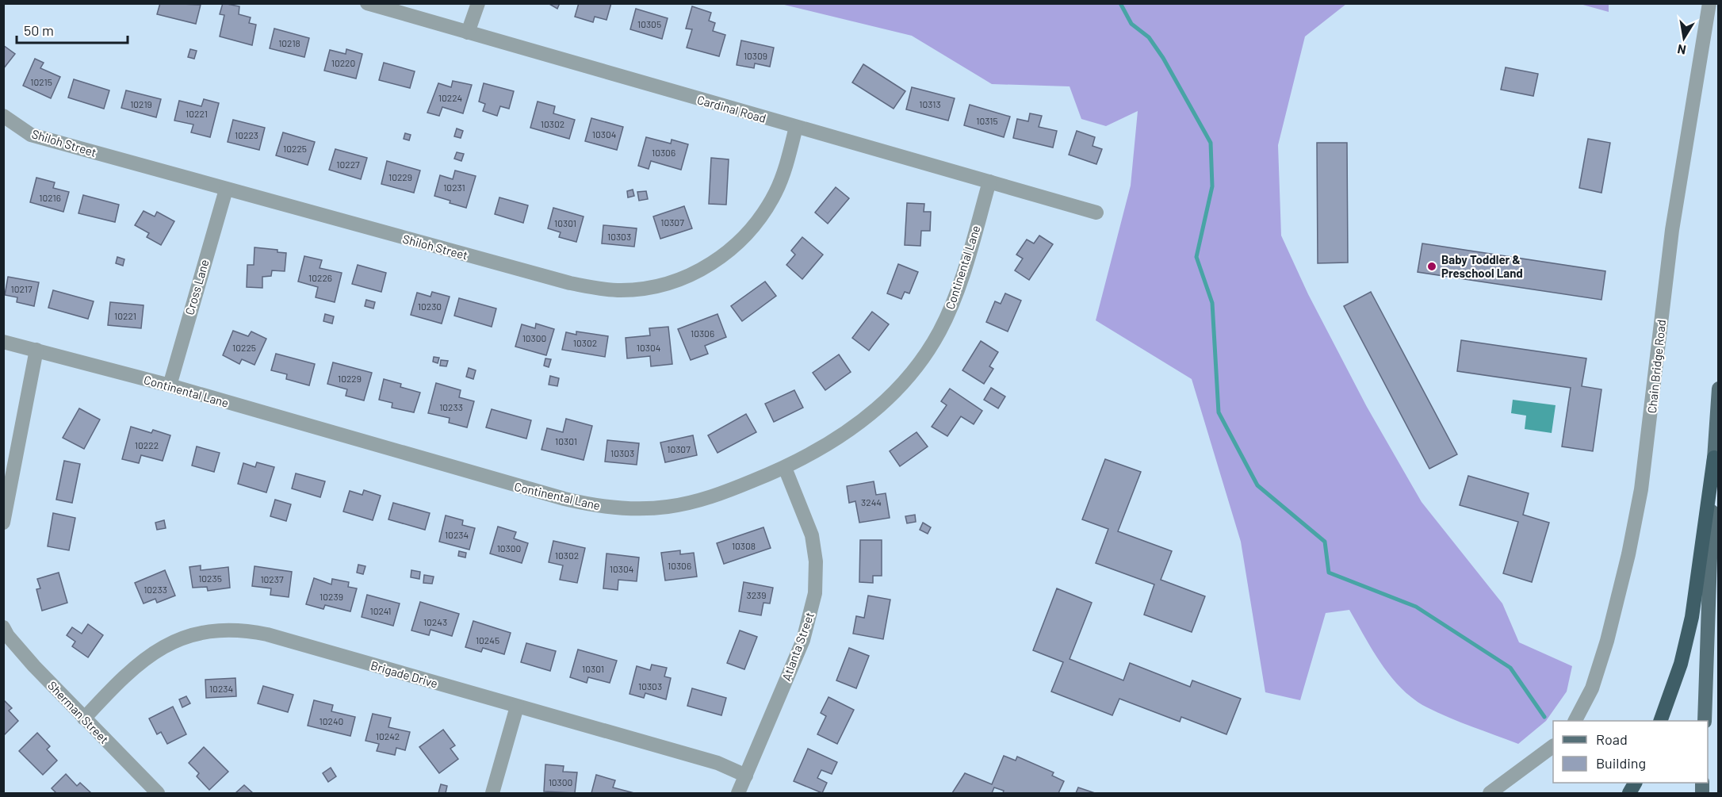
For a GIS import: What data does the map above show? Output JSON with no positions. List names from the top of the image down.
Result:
{
  "streets": {
    "street": [
      "Cardinal Road",
      "Shiloh Street",
      "Continental Lane",
      "Cross Lane",
      "Chain Bridge Road",
      "Atlanta Street",
      "Brigade Drive",
      "Sherman Street"
    ]
  },
  "crossings": [
    ["Cardinal Road", "Shiloh Street"],
    ["Cardinal Road", "Continental Lane"],
    ["Shiloh Street", "Cross Lane"],
    ["Continental Lane", "Cross Lane"],
    ["Continental Lane", "Atlanta Street"],
    ["Atlanta Street", "Brigade Drive"],
    ["Brigade Drive", "Sherman Street"]
  ],
  "places": ["Baby Toddler & Preschool Land"],
  "house_numbers": [
    "10305",
    "10218",
    "10309",
    "10220",
    "10215",
    "10224",
    "10219",
    "10313",
    "10221",
    "10315",
    "10302",
    "10304",
    "10223",
    "10225",
    "10306",
    "10227",
    "10229",
    "10231",
    "10216",
    "10307",
    "10301",
    "10303",
    "10226",
    "10217",
    "10230",
    "10221",
    "10306",
    "10300",
    "10302",
    "10225",
    "10304",
    "10229",
    "10233",
    "10301",
    "10222",
    "10307",
    "10303",
    "3244",
    "10234",
    "10308",
    "10300",
    "10302",
    "10306",
    "10304",
    "10235",
    "10237",
    "10233",
    "3239",
    "10239",
    "10241",
    "10243",
    "10245",
    "10301",
    "10303",
    "10234",
    "10240",
    "10242",
    "10300"
  ],
  "legend": ["Road", "Building"],
  "scale_bar": "50 m",
  "north": "bottom"
}
